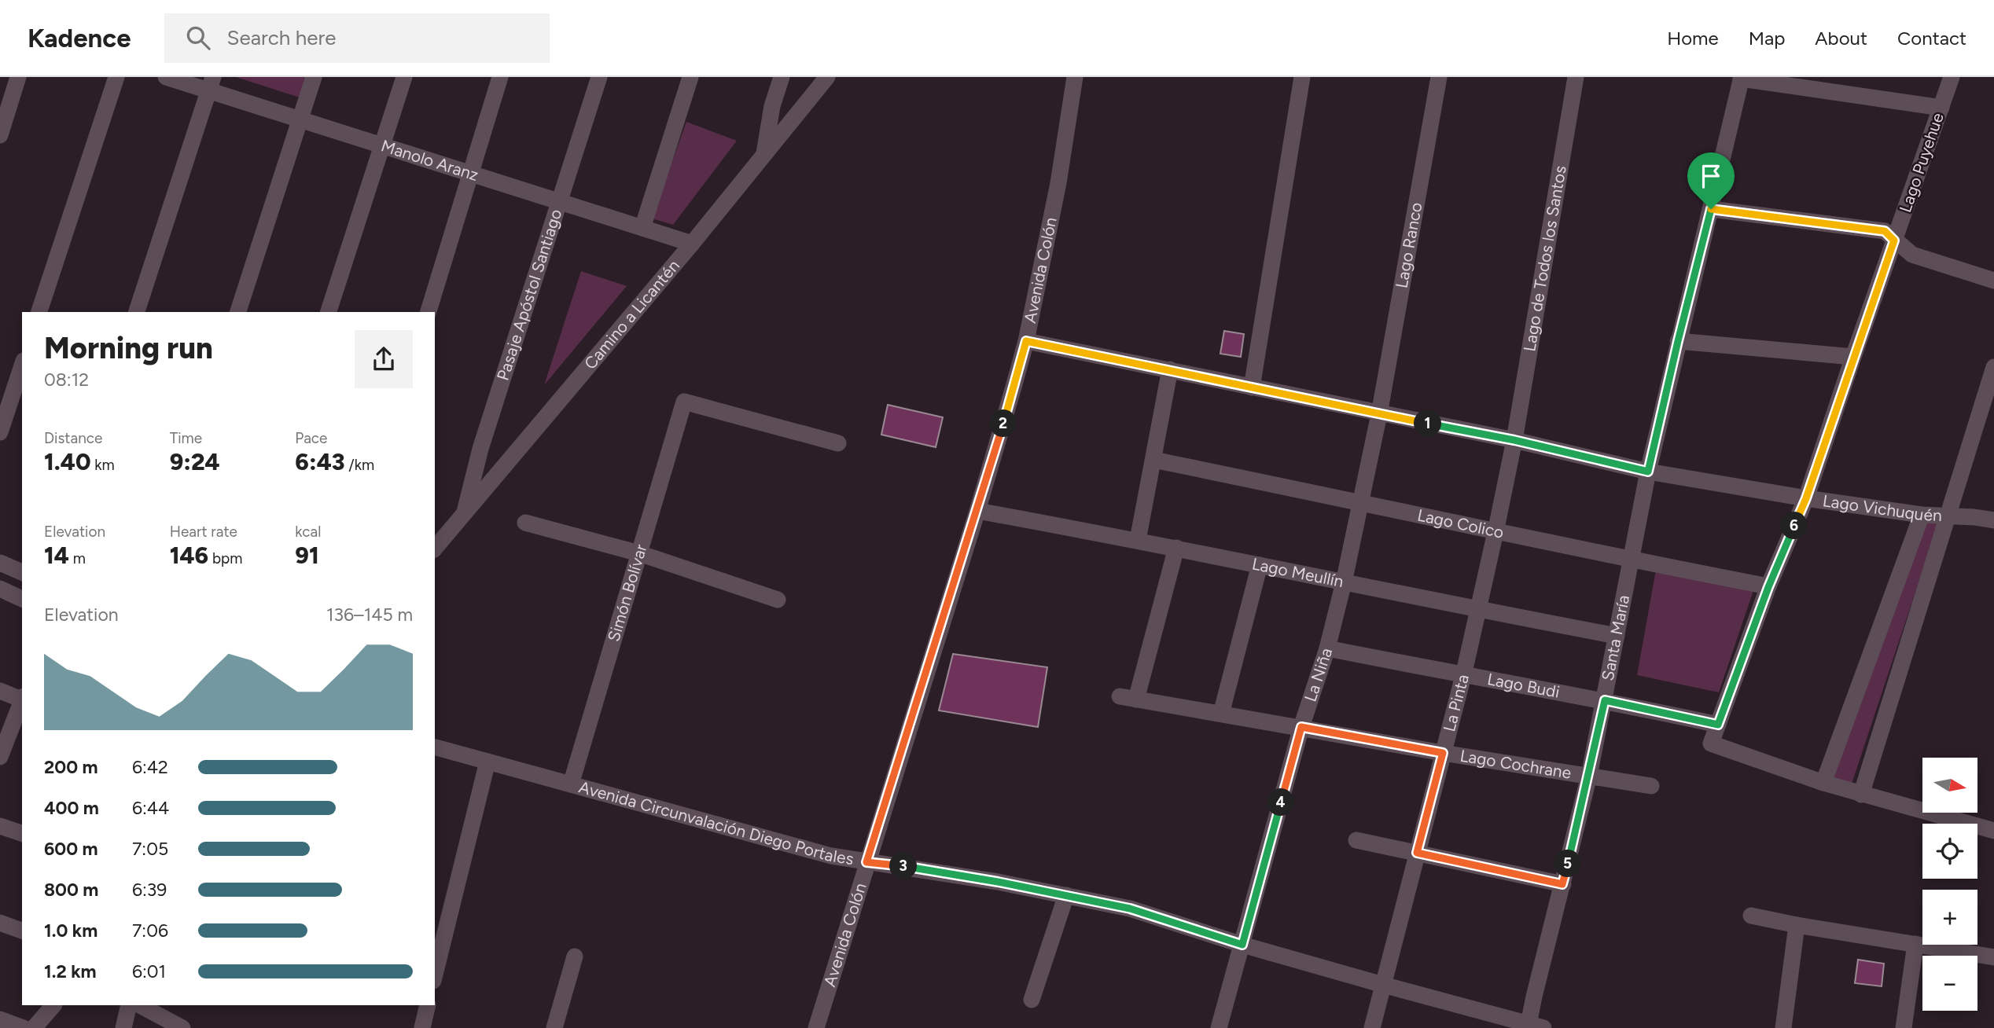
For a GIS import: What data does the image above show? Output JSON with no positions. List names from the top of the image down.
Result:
{
  "streets": {
    "street": [
      "Manolo Aranz",
      "Lago Puyehue",
      "Lago Ranco",
      "Lago de Todos los Santos",
      "Avenida Colón",
      "Pasaje Apóstol Santiago",
      "Camino a Licantén",
      "Lago Vichuquén",
      "Lago Colico",
      "Lago Meullín",
      "Simón Bolívar",
      "Santa María",
      "La Niña",
      "Lago Budi",
      "La Pinta",
      "Lago Cochrane",
      "Avenida Circunvalación Diego Portales"
    ]
  },
  "crossings": [
    ["Manolo Aranz", "Pasaje Apóstol Santiago"],
    ["Manolo Aranz", "Camino a Licantén"],
    ["Lago Puyehue", "Lago Vichuquén"],
    ["Lago Puyehue", "Lago Colico"],
    ["Lago Puyehue", "Lago Budi"],
    ["Lago Ranco", "Lago Vichuquén"],
    ["Lago Ranco", "La Niña"],
    ["Lago de Todos los Santos", "Lago Vichuquén"],
    ["Lago de Todos los Santos", "La Pinta"],
    ["Avenida Colón", "Lago Vichuquén"],
    ["Avenida Colón", "Lago Meullín"],
    ["Avenida Colón", "Avenida Circunvalación Diego Portales"],
    ["Pasaje Apóstol Santiago", "Camino a Licantén"],
    ["Lago Vichuquén", "Santa María"],
    ["Lago Vichuquén", "La Niña"],
    ["Lago Vichuquén", "La Pinta"],
    ["Lago Colico", "Santa María"],
    ["Lago Colico", "La Niña"],
    ["Lago Colico", "La Pinta"],
    ["Lago Meullín", "Santa María"],
    ["Lago Meullín", "La Niña"],
    ["Lago Meullín", "La Pinta"],
    ["Simón Bolívar", "Avenida Circunvalación Diego Portales"],
    ["Santa María", "Lago Budi"],
    ["Santa María", "Lago Cochrane"],
    ["Santa María", "Avenida Circunvalación Diego Portales"],
    ["La Niña", "Lago Budi"],
    ["La Niña", "Lago Cochrane"],
    ["La Niña", "Avenida Circunvalación Diego Portales"],
    ["Lago Budi", "La Pinta"],
    ["La Pinta", "Lago Cochrane"],
    ["La Pinta", "Avenida Circunvalación Diego Portales"]
  ],
  "north": "right",
  "page": {
    "header": "Kadence",
    "search": "Search here",
    "nav": [
      "Home",
      "Map",
      "About",
      "Contact"
    ],
    "heading": ["Morning run", "08:12"],
    "stats": [
      ["Distance", "1.40 km"],
      ["Time", "9:24"],
      ["Pace", "6:43 /km"],
      ["Elevation", "14 m"],
      ["Heart rate", "146 bpm"],
      ["kcal", "91"]
    ],
    "pins": [
      "1",
      "2",
      "6",
      "4",
      "5",
      "3"
    ],
    "chart": ["Elevation", "136–145 m"],
    "list": [
      {
        "name": "200 m",
        "note": "6:42"
      },
      {
        "name": "400 m",
        "note": "6:44"
      },
      {
        "name": "600 m",
        "note": "7:05"
      },
      {
        "name": "800 m",
        "note": "6:39"
      },
      {
        "name": "1.0 km",
        "note": "7:06"
      },
      {
        "name": "1.2 km",
        "note": "6:01"
      }
    ],
    "map_buttons": ["+", "−"]
  }
}
